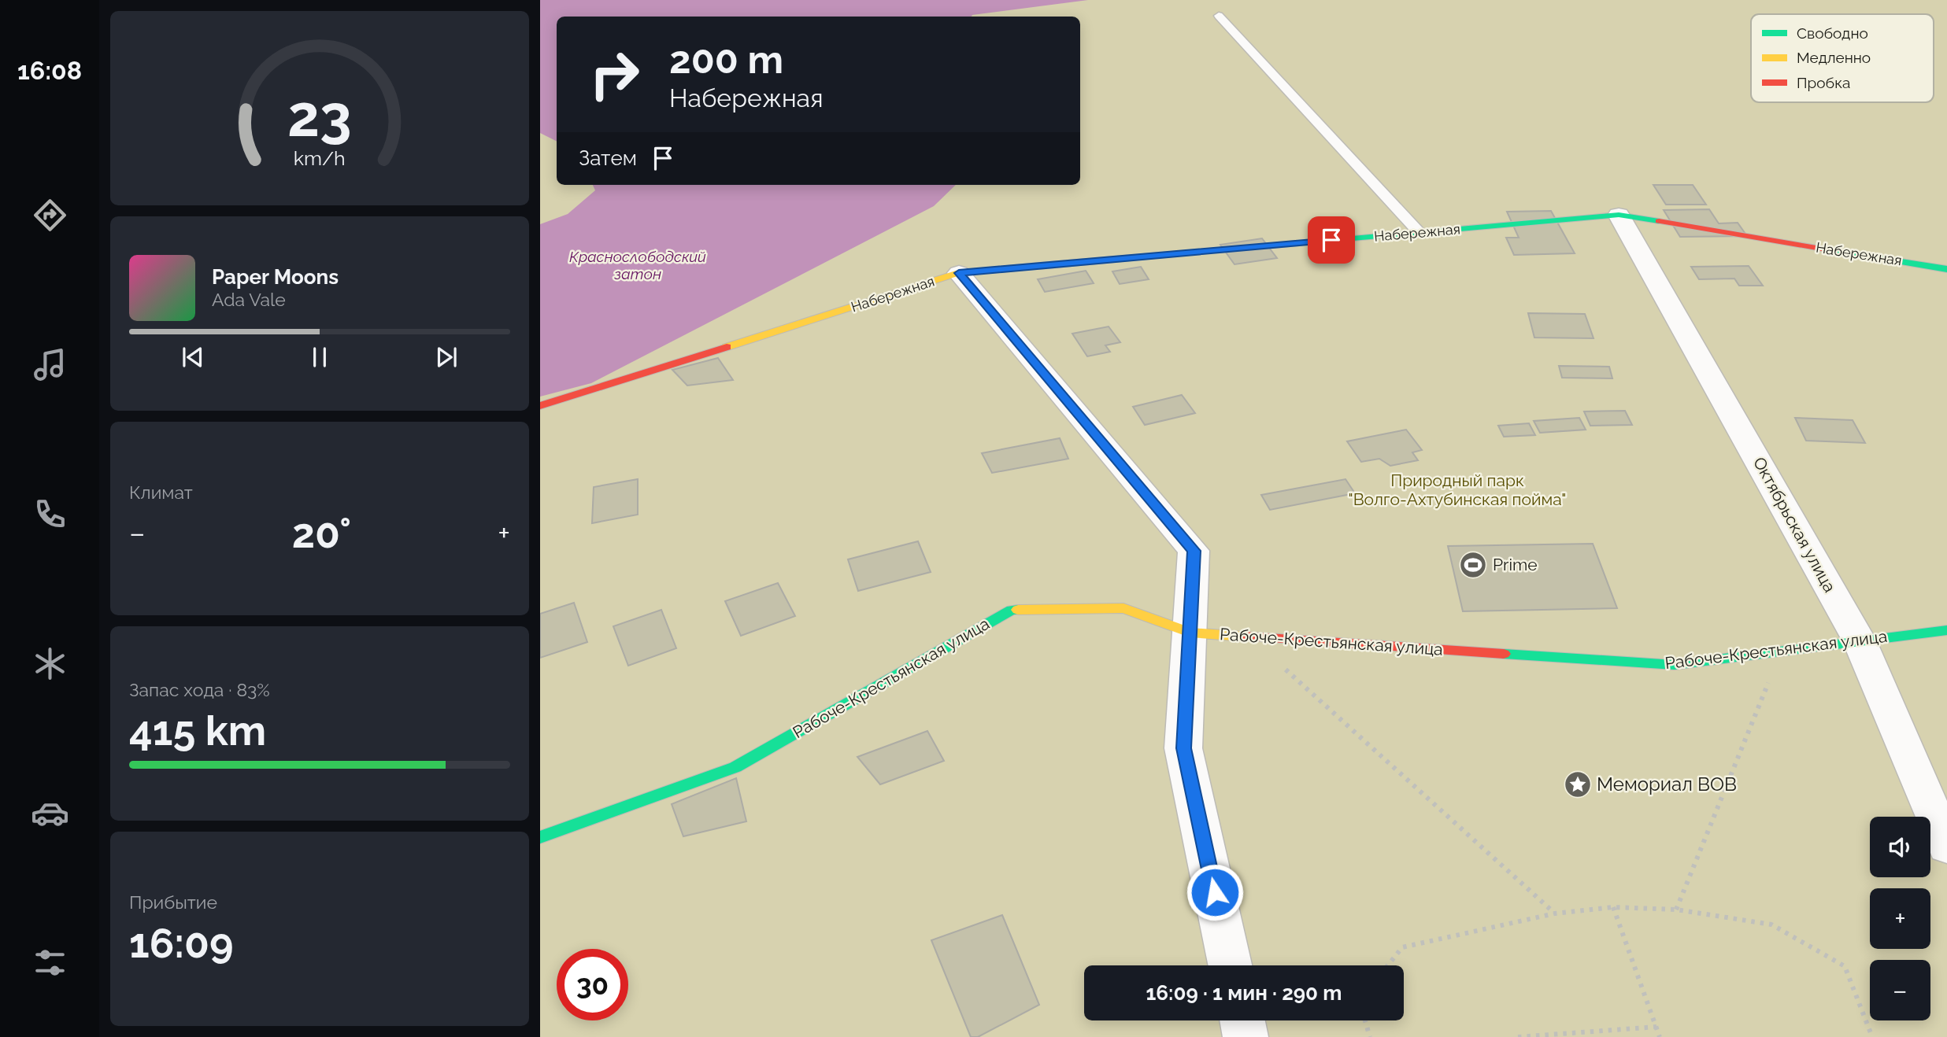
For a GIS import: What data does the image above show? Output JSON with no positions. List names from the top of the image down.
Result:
{
  "streets": {
    "street": ["Набережная", "Октябрьская улица", "Рабоче-Крестьянская улица"]
  },
  "crossings": [
    ["Набережная", "Октябрьская улица"],
    ["Октябрьская улица", "Рабоче-Крестьянская улица"]
  ],
  "water": ["Краснослободский затон"],
  "parks": ["Природный парк \"Волго-Ахтубинская пойма\""],
  "places": {
    "sports": ["Prime"],
    "place": ["Мемориал ВОВ"]
  },
  "legend": ["Свободно", "Медленно", "Пробка"],
  "page": {
    "tabs": "16:08",
    "turn": ["200 m", "Набережная"],
    "then": "Затем",
    "song": ["Paper Moons", "Ada Vale"],
    "tile": [
      "Климат",
      ["Запас хода · 83%", "415 km"],
      ["Прибытие", "16:09"]
    ],
    "heat": ["−", "20°", "+"],
    "map_buttons": ["+", "−"],
    "limit": "30",
    "trip": "16:09 · 1 мин · 290 m",
    "gauge": ["23", "km/h"]
  }
}
